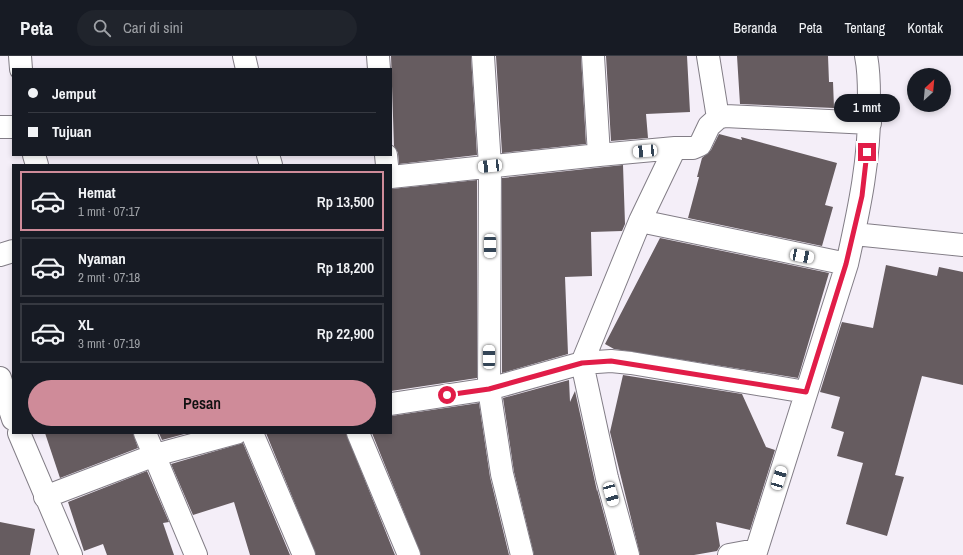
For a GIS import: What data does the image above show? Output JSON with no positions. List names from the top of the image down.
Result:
{
  "north": "top right",
  "page": {
    "header": "Peta",
    "search": "Cari di sini",
    "nav": [
      "Beranda",
      "Peta",
      "Tentang",
      "Kontak"
    ],
    "banner": ["Jemput", "Tujuan"],
    "bubble": "1 mnt",
    "list": [
      {
        "name": "Hemat",
        "note": "1 mnt · 07:17",
        "value": "Rp 13,500"
      },
      {
        "name": "Nyaman",
        "note": "2 mnt · 07:18",
        "value": "Rp 18,200"
      },
      {
        "name": "XL",
        "note": "3 mnt · 07:19",
        "value": "Rp 22,900"
      }
    ],
    "buttons": "Pesan"
  }
}
